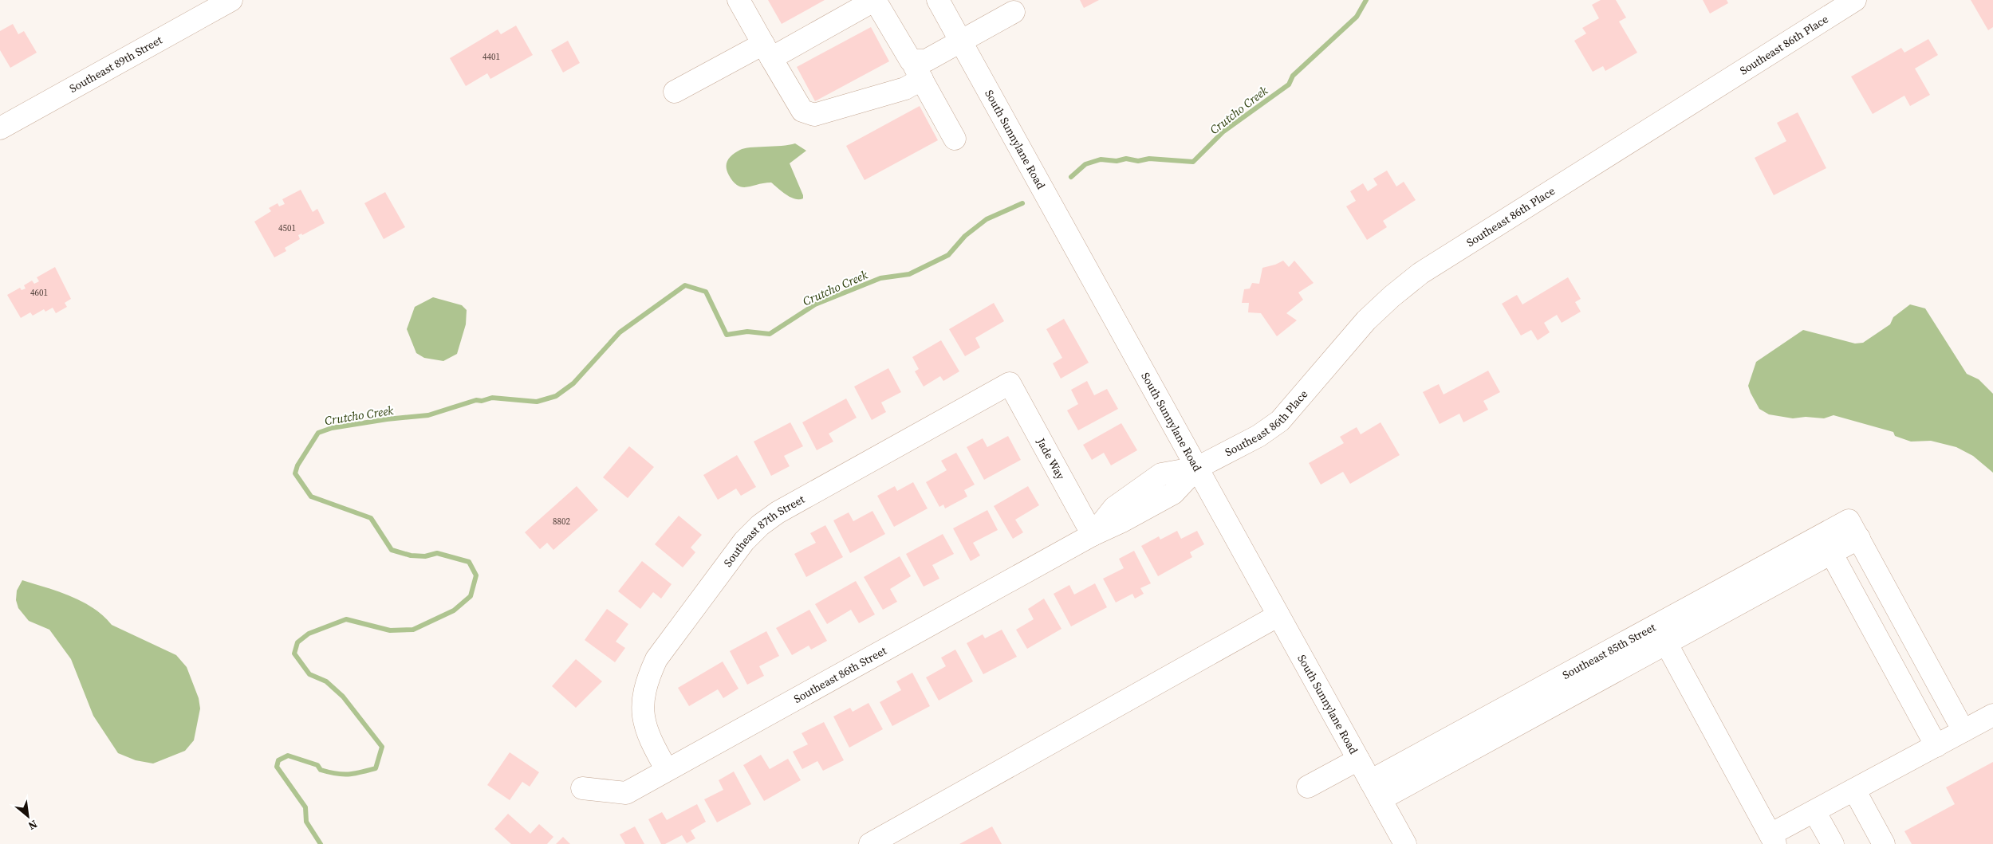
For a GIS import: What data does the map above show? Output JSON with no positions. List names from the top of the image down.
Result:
{
  "streets": {
    "street": [
      "Southeast 86th Place",
      "Southeast 89th Street",
      "South Sunnylane Road",
      "Jade Way",
      "Southeast 87th Street",
      "Southeast 85th Street",
      "Southeast 86th Street"
    ]
  },
  "crossings": [
    ["Southeast 86th Place", "South Sunnylane Road"],
    ["Southeast 86th Place", "Southeast 86th Street"],
    ["South Sunnylane Road", "Southeast 85th Street"],
    ["South Sunnylane Road", "Southeast 86th Street"],
    ["Jade Way", "Southeast 87th Street"],
    ["Jade Way", "Southeast 86th Street"],
    ["Southeast 87th Street", "Southeast 86th Street"]
  ],
  "water": ["Crutcho Creek"],
  "house_numbers": [
    "4401",
    "4501",
    "4601",
    "8802"
  ],
  "north": "bottom right"
}
